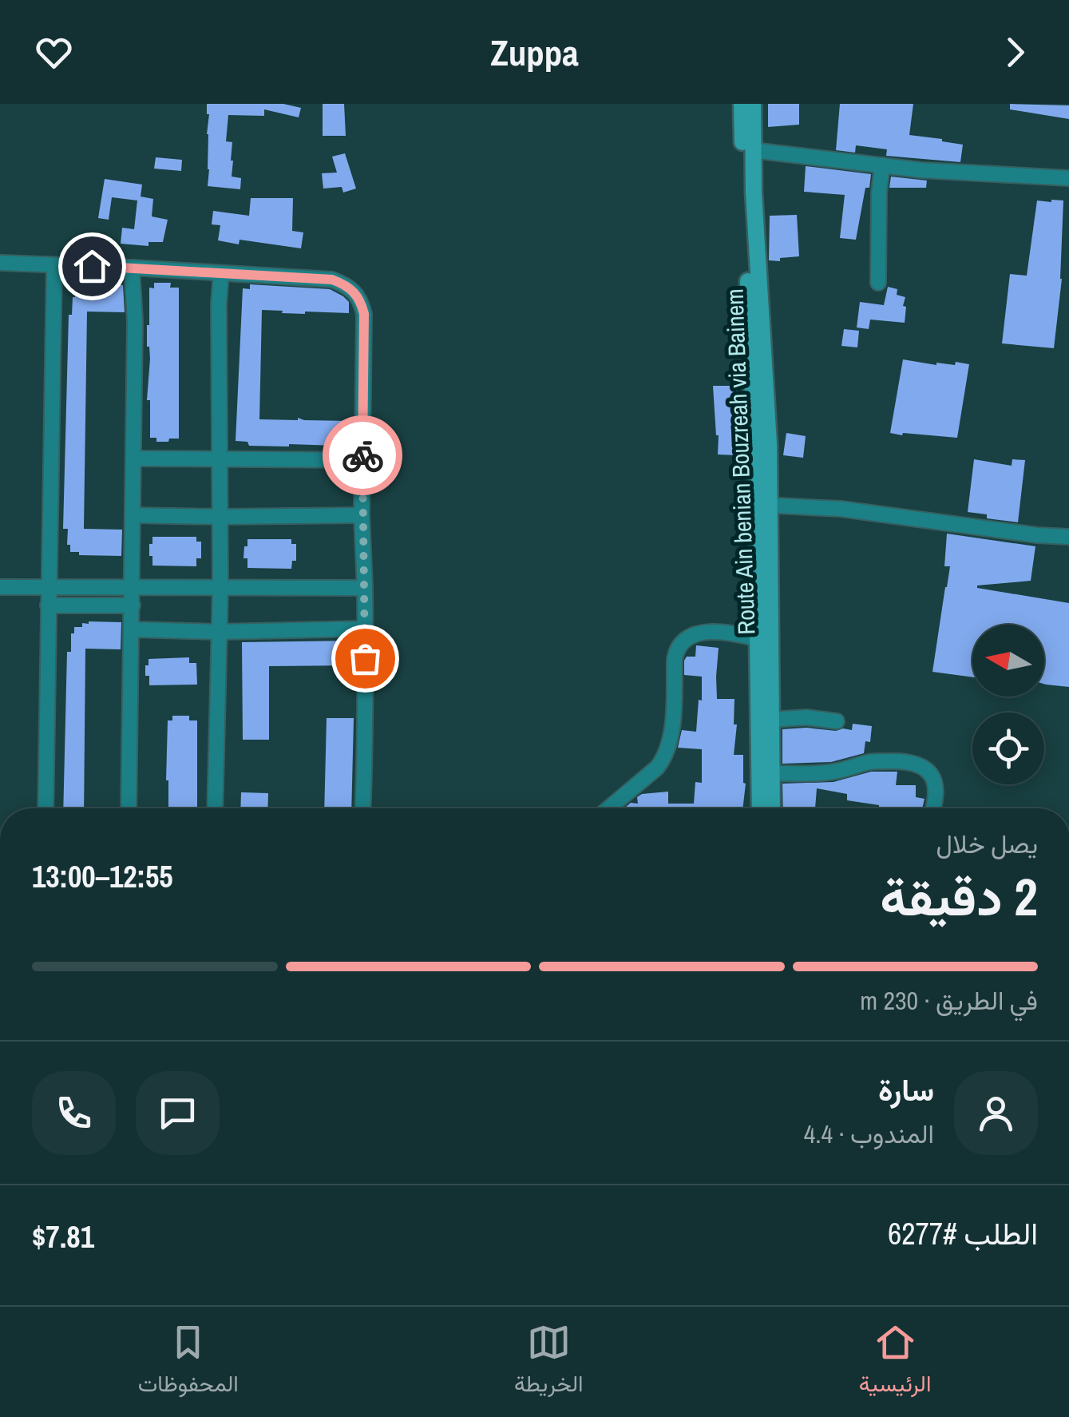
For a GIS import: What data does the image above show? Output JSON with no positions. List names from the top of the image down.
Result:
{
  "streets": {
    "main road": ["Route Ain benian Bouzreah via Bainem"]
  },
  "north": "left",
  "page": {
    "header": "Zuppa",
    "heading": ["2 دقيقة", "يصل خلال", "12:55–13:00"],
    "panel": [
      "سارة",
      "المندوب · 4.4",
      "الطلب #6277",
      "$7.81"
    ],
    "bar": "في الطريق · 230 m",
    "tabs": ["الرئيسية", "الخريطة", "المحفوظات"]
  }
}
